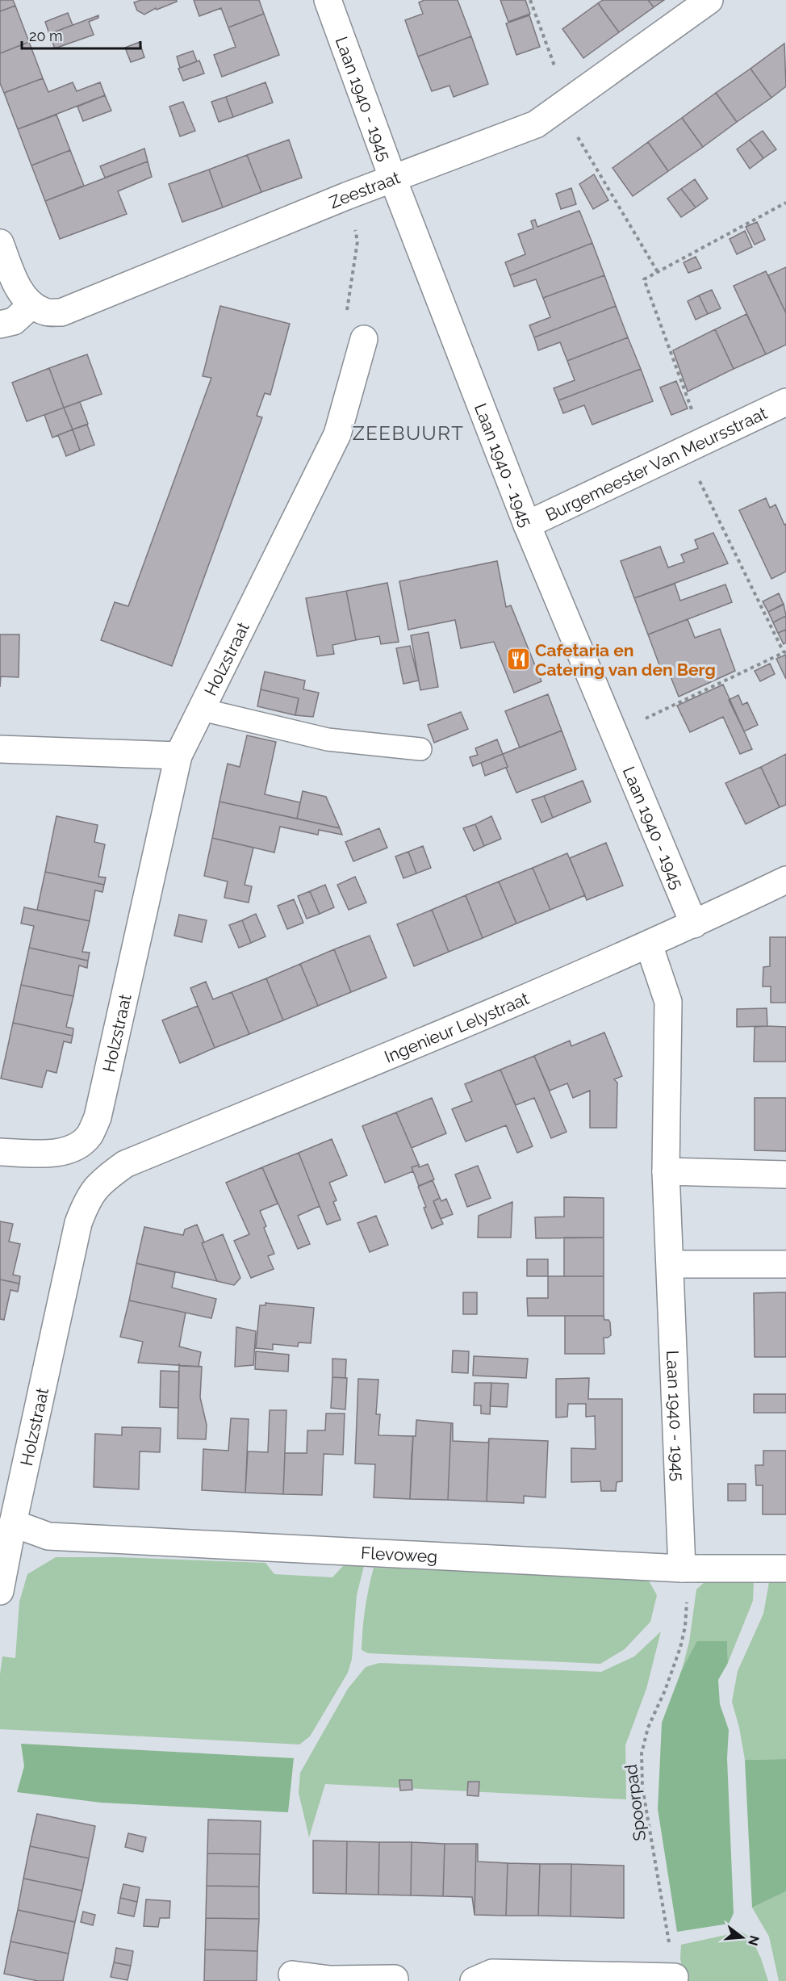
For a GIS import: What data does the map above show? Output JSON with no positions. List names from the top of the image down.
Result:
{
  "streets": {
    "street": [
      "Laan 1940 - 1945",
      "Zeestraat",
      "Burgemeester Van Meursstraat",
      "Holzstraat",
      "Ingenieur Lelystraat",
      "Flevoweg"
    ],
    "path": ["Spoorpad"]
  },
  "crossings": [
    ["Laan 1940 - 1945", "Zeestraat"],
    ["Laan 1940 - 1945", "Burgemeester Van Meursstraat"],
    ["Laan 1940 - 1945", "Ingenieur Lelystraat"],
    ["Laan 1940 - 1945", "Flevoweg"],
    ["Laan 1940 - 1945", "Spoorpad"],
    ["Holzstraat", "Ingenieur Lelystraat"],
    ["Holzstraat", "Flevoweg"],
    ["Flevoweg", "Spoorpad"]
  ],
  "districts": ["ZEEBUURT"],
  "places": {
    "restaurant": ["Cafetaria en Catering van den Berg"]
  },
  "scale_bar": "20 m",
  "north": "right"
}
